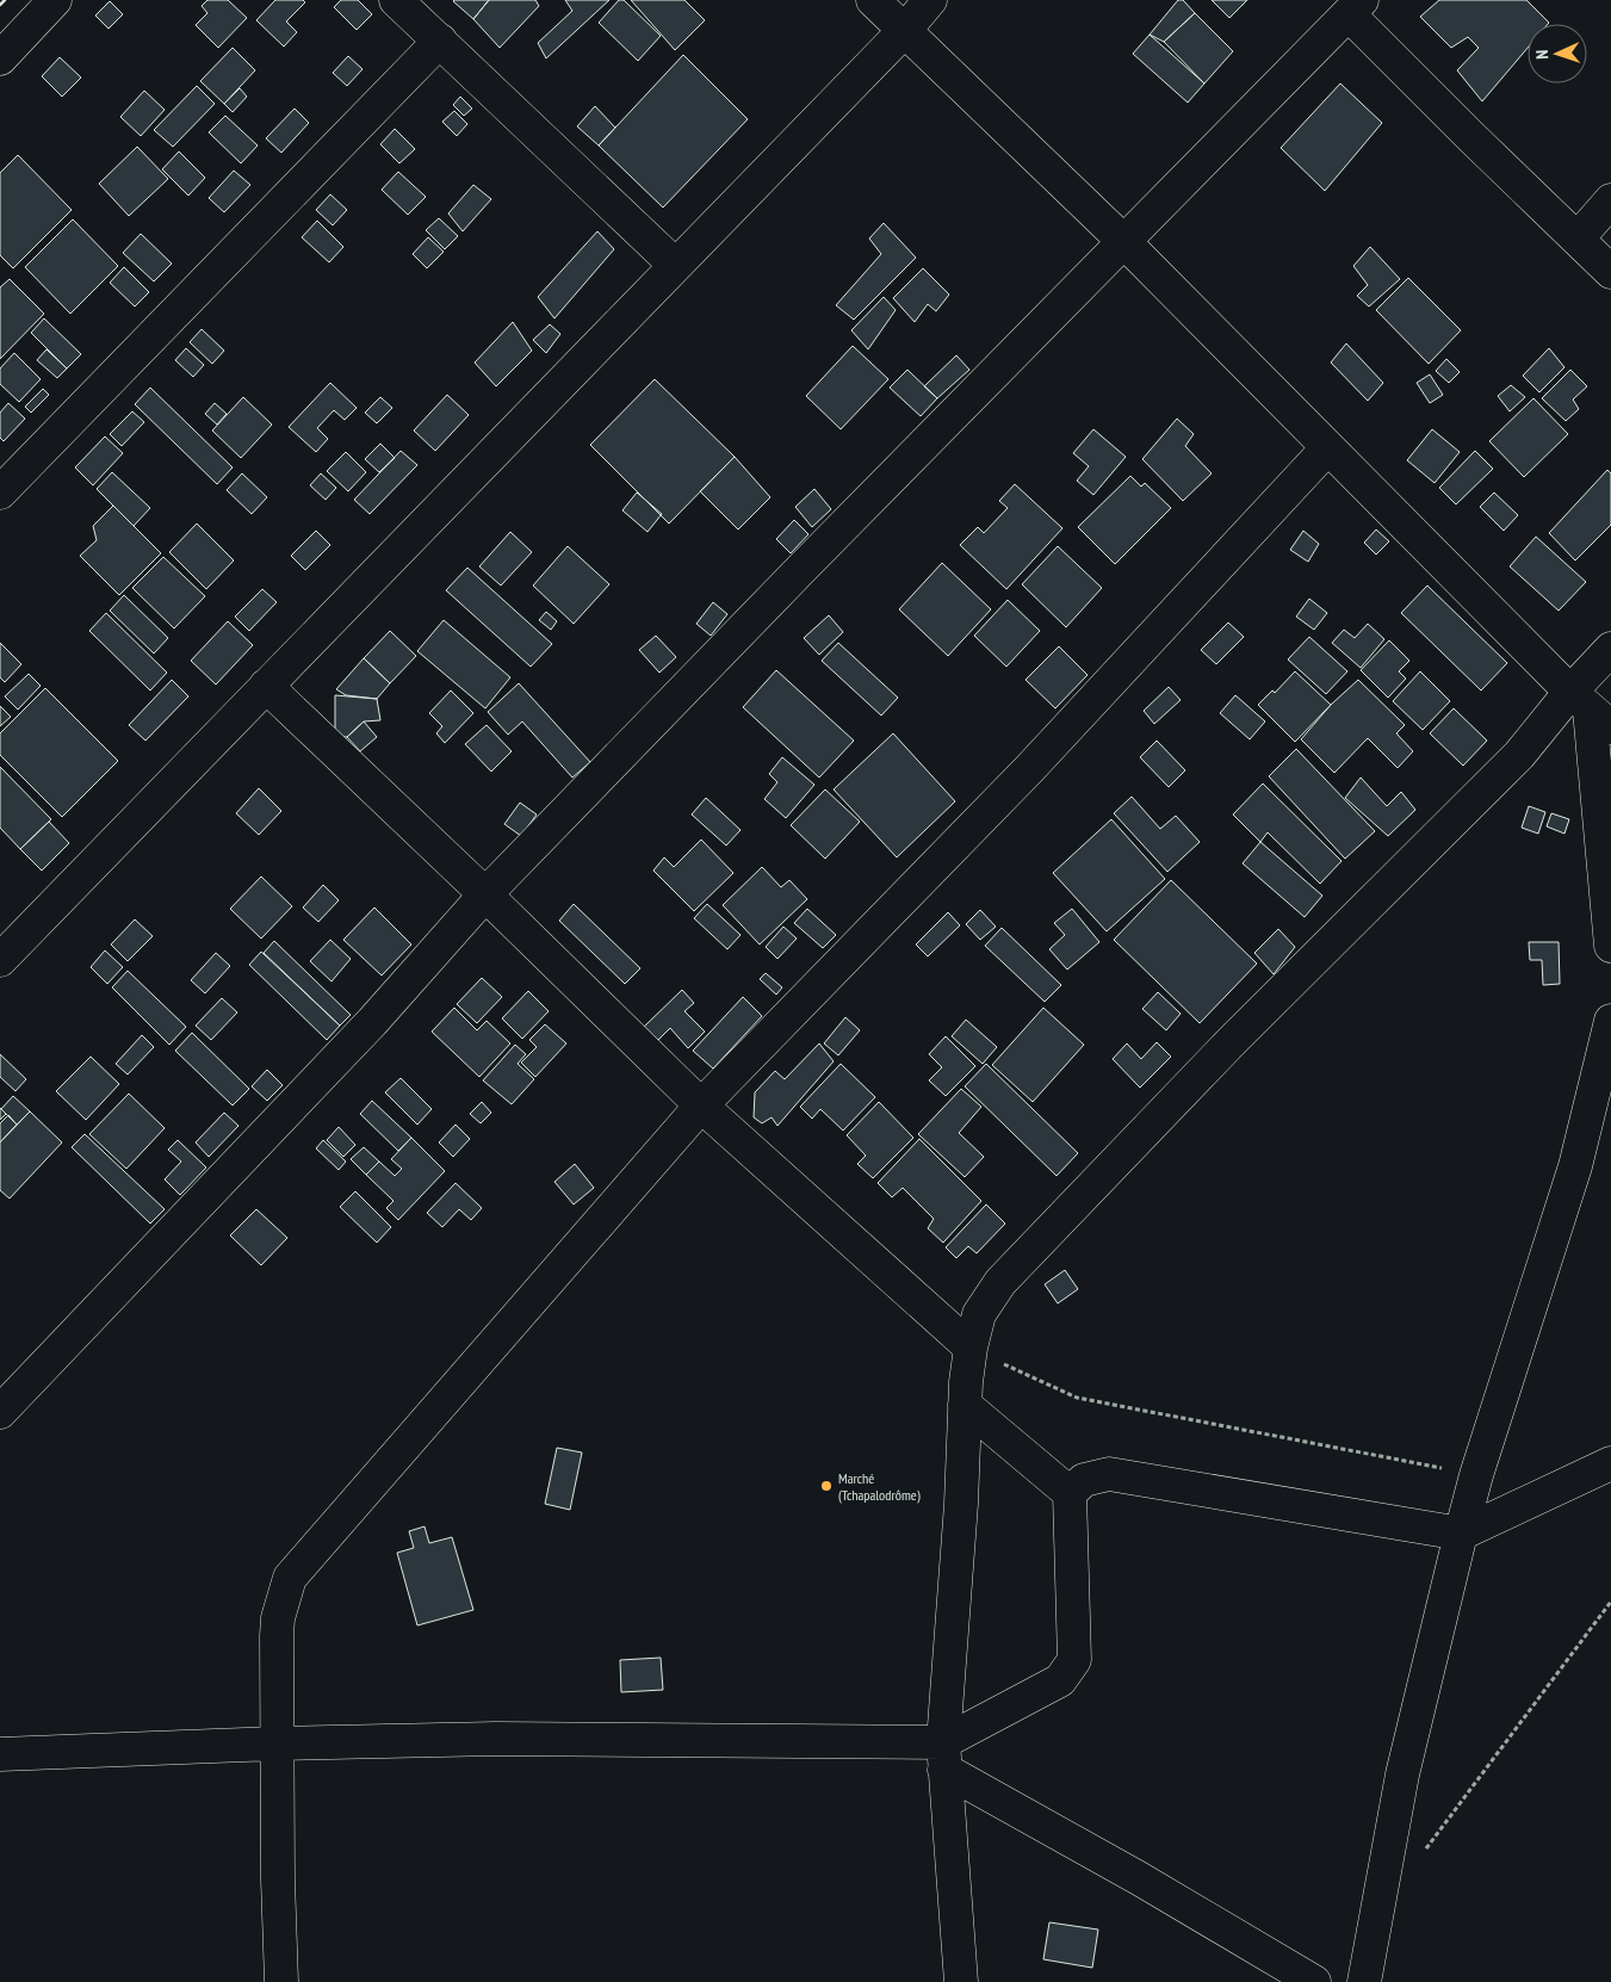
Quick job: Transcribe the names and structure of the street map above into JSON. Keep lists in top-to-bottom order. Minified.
{"places":["Marché (Tchapalodrôme)"],"north":"left"}
